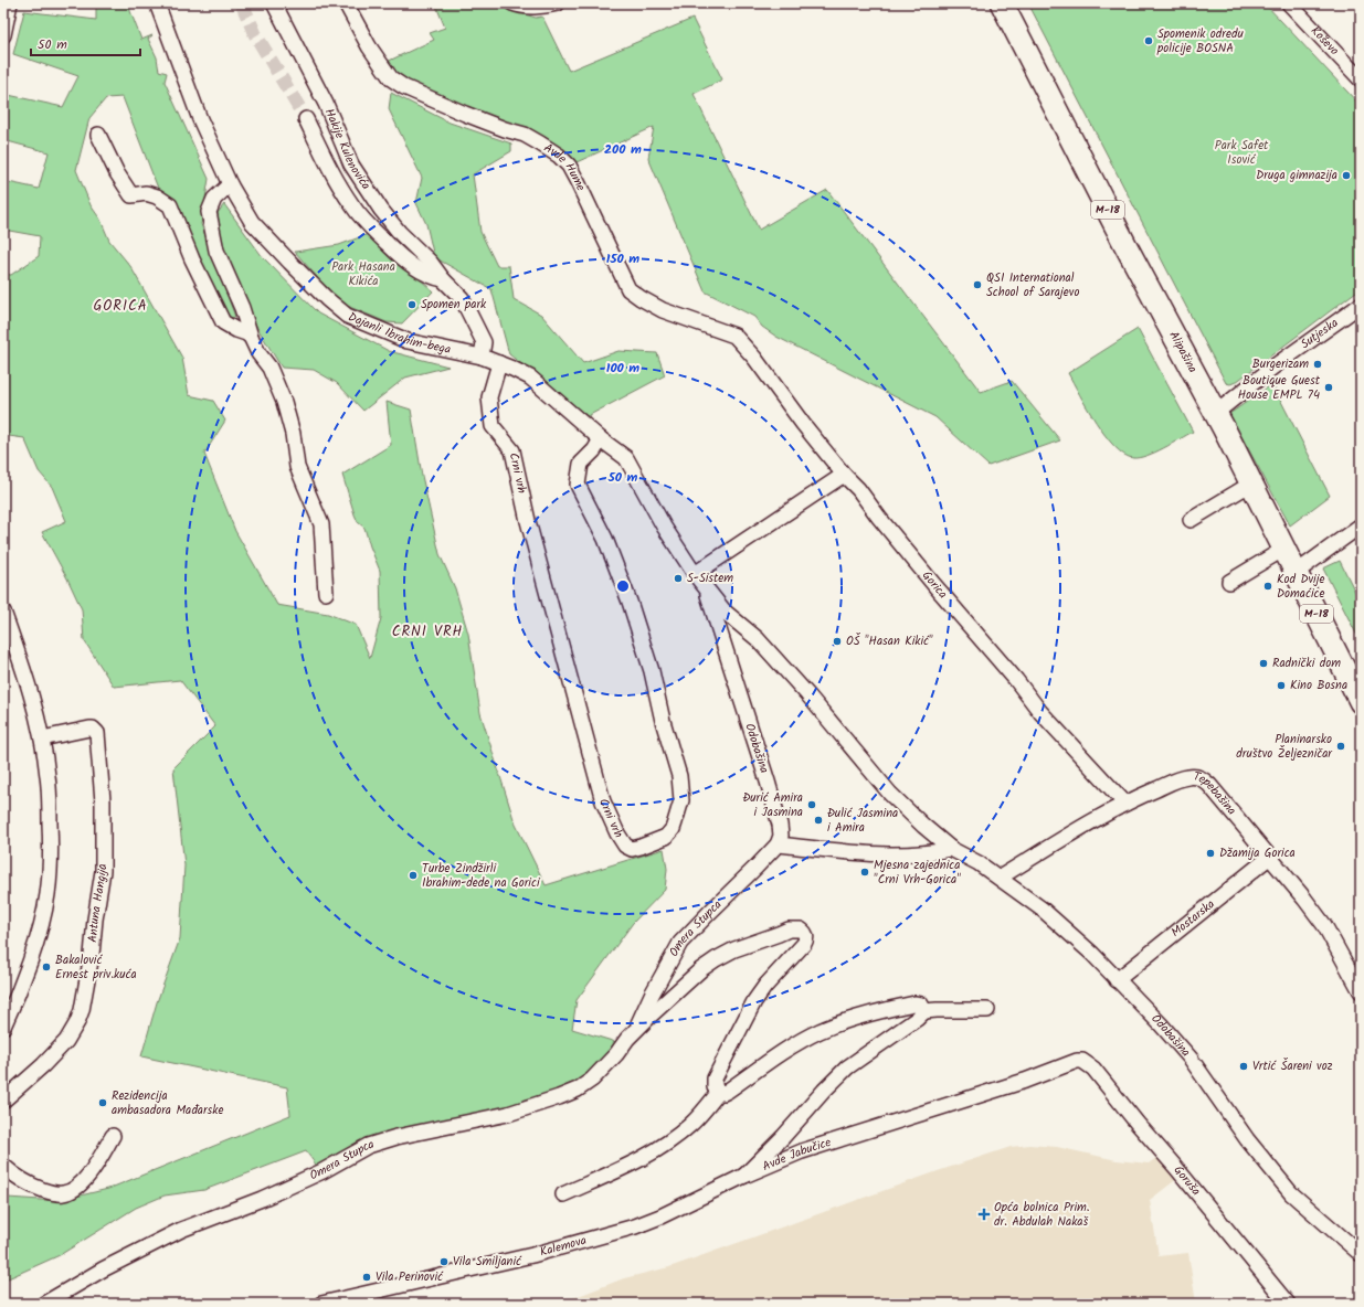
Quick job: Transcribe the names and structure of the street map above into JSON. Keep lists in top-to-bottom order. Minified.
{"streets":{"main road":["M-18","Alipašina"],"street":["Koševo","Hakije Kulenovića","Avde Hume","Dajanli Ibrahim-bega","Sutjeska","Crni vrh","Gorica","Odobašina","Tepebašina","Antuna Hangija","Mostarska","Omera Stupca","Avde Jabučice","Goruša","Kalemova"]},"crossings":[["Hakije Kulenovića","Dajanli Ibrahim-bega"],["Avde Hume","Gorica"],["Dajanli Ibrahim-bega","Crni vrh"],["Dajanli Ibrahim-bega","Odobašina"],["Sutjeska","Alipašina"],["Crni vrh","Odobašina"],["Gorica","Tepebašina"],["Odobašina","Tepebašina"],["Odobašina","Mostarska"],["Odobašina","Omera Stupca"],["Tepebašina","Mostarska"],["Avde Jabučice","Goruša"],["Avde Jabučice","Kalemova"]],"districts":["GORICA","CRNI VRH"],"parks":["Park Safet Isović","Park Hasana Kikića"],"places":{"other":["Spomenik odredu policije BOSNA","Druga gimnazija","QSI International School of Sarajevo","Spomen park","Burgerizam","Boutique Guest House EMPL 74","S-Sistem","Kod Dvije Domaćice","OŠ \"Hasan Kikić\"","Radnički dom","Kino Bosna","Planinarsko društvo Željezničar","Đurić Amira i Jasmina","Đulić Jasmina i Amira","Džamija Gorica","Mjesna zajednica \"Crni Vrh-Gorica\"","Turbe Zindžirli Ibrahim-dede na Gorici","Bakalović Ernest priv.kuća","Vrtić Šareni voz","Rezidencija ambasadora Mađarske","Vila Smiljanić","Vila Perinović"],"health":["Opća bolnica Prim. dr. Abdulah Nakaš"]},"scale_bar":"50 m","rings":["200 m","150 m","100 m","50 m"]}
